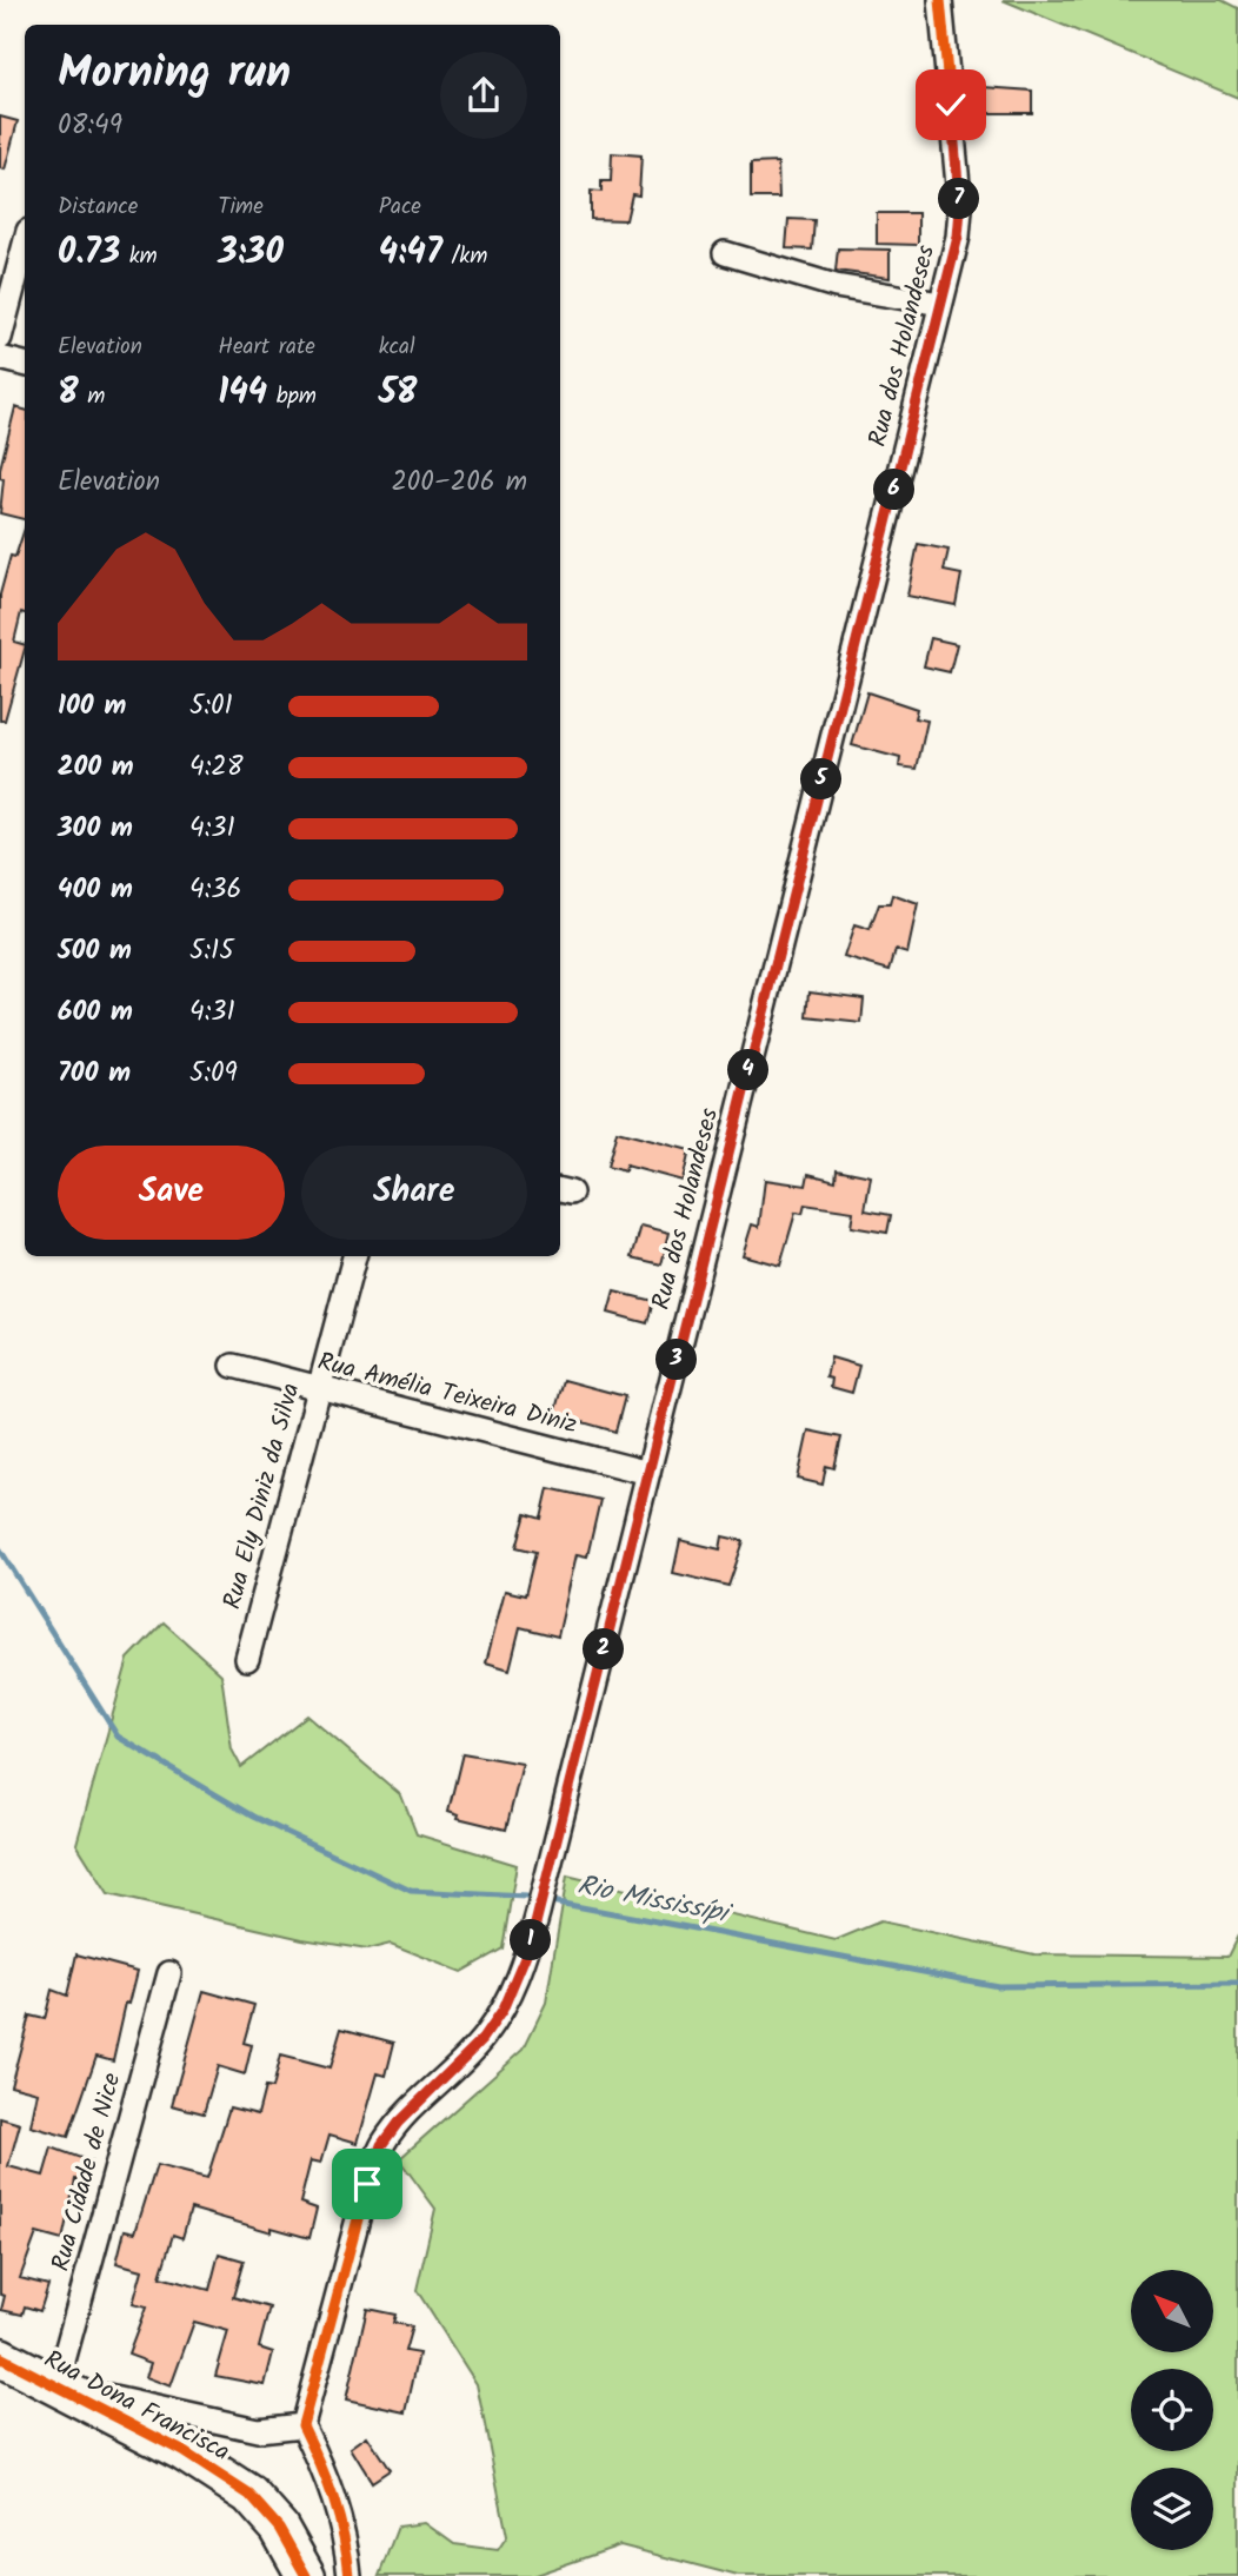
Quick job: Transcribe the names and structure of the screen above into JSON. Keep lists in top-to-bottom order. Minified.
{"streets":{"main road":["Rua Dona Francisca"],"street":["Rua dos Holandeses","Rua Amélia Teixeira Diniz","Rua Ely Diniz da Silva","Rua Cidade de Nice"]},"crossings":[["Rua dos Holandeses","Rua Amélia Teixeira Diniz"],["Rua Amélia Teixeira Diniz","Rua Ely Diniz da Silva"],["Rua Cidade de Nice","Rua Dona Francisca"]],"water":["Rio Mississípi"],"north":"top left","page":{"heading":["Morning run","08:49"],"stats":[["Distance","0.73 km"],["Time","3:30"],["Pace","4:47 /km"],["Elevation","8 m"],["Heart rate","144 bpm"],["kcal","58"]],"pins":["7","6","5","4","3","2","1"],"chart":["Elevation","200–206 m"],"list":[{"name":"100 m","note":"5:01"},{"name":"200 m","note":"4:28"},{"name":"300 m","note":"4:31"},{"name":"400 m","note":"4:36"},{"name":"500 m","note":"5:15"},{"name":"600 m","note":"4:31"},{"name":"700 m","note":"5:09"}],"buttons":["Save","Share"]}}
